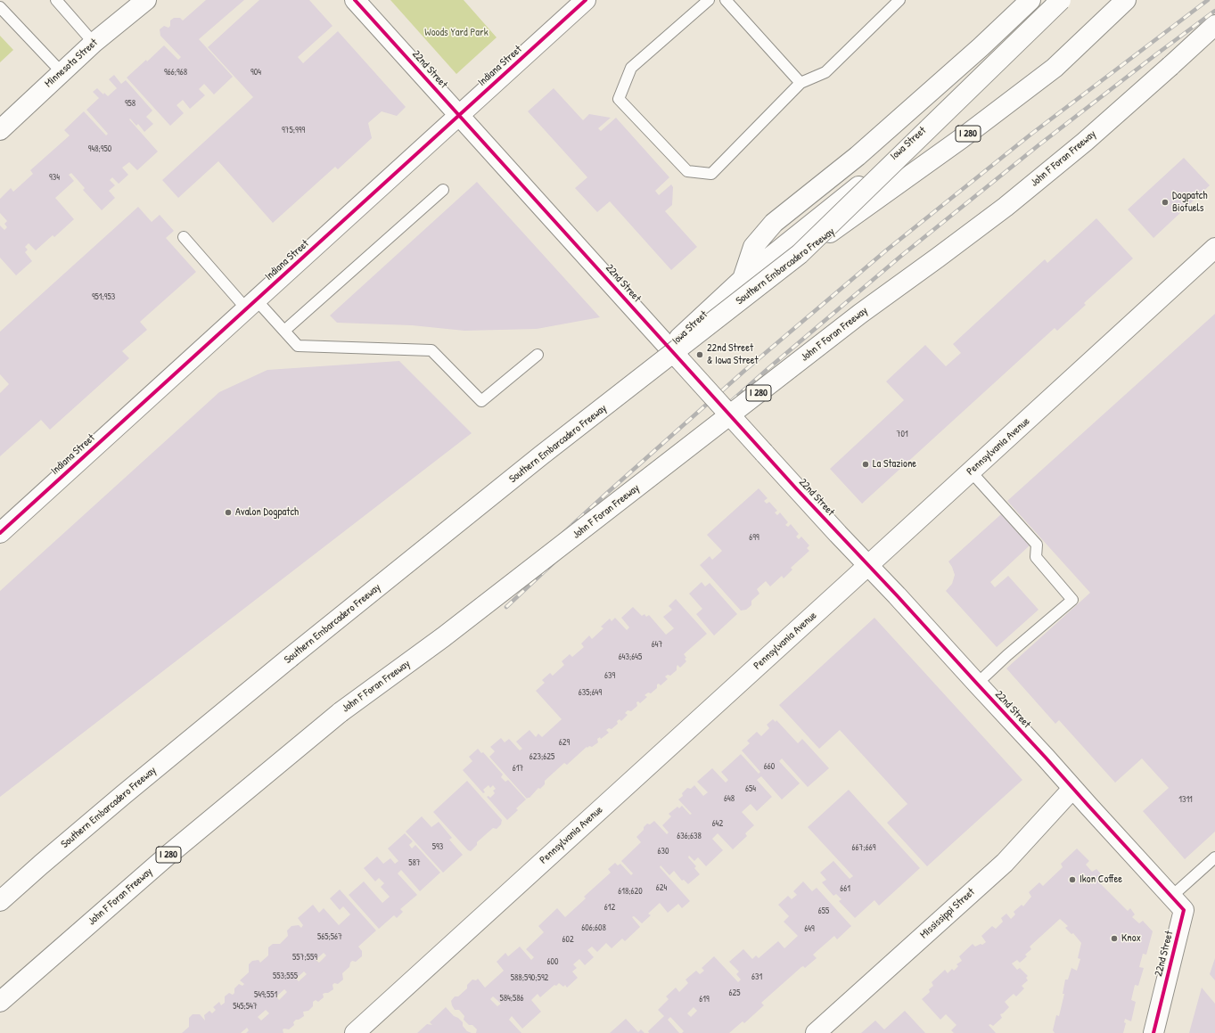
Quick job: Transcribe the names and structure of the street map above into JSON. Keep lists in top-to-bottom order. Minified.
{"streets":{"main road":["Minnesota Street","Indiana Street","22nd Street","I 280","Iowa Street","John F Foran Freeway","Southern Embarcadero Freeway","Pennsylvania Avenue","Mississippi Street"]},"crossings":[["Indiana Street","22nd Street"],["22nd Street","Iowa Street"],["22nd Street","Pennsylvania Avenue"],["22nd Street","Mississippi Street"]],"parks":["Woods Yard Park"],"places":["Dogpatch Biofuels","22nd Street & Iowa Street","La Stazione","Avalon Dogpatch","Ikon Coffee","Knox"],"house_numbers":["966;968","904","958","975;999","948;950","934","951;953","701","699","647","643;645","639","635;649","629","623;625","660","617","654","648","1311","642","636;638","593","667;669","630","587","624","661","618;620","612","655","606;608","649","565;567","602","557;559","600","553;555","631","588;590;592","625","549;551","584;586","619","545;547"]}
